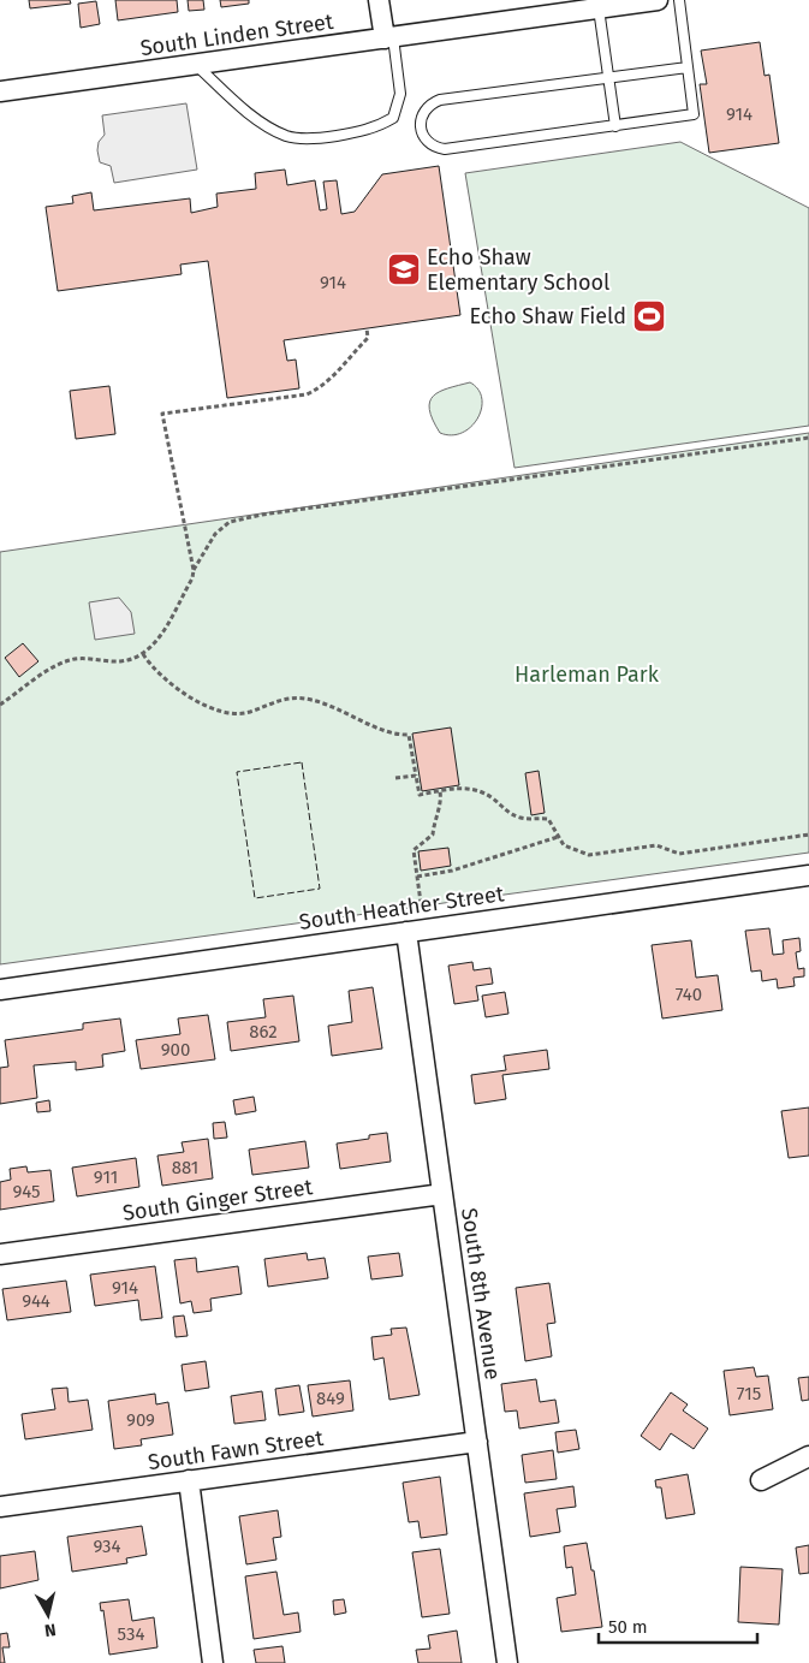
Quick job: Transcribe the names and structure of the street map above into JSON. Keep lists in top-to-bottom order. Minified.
{"streets":{"street":["South Linden Street","South Heather Street","South Ginger Street","South 8th Avenue","South Fawn Street"]},"crossings":[["South Heather Street","South 8th Avenue"],["South Ginger Street","South 8th Avenue"],["South 8th Avenue","South Fawn Street"]],"parks":["Harleman Park"],"places":{"school or university":["Echo Shaw Elementary School"],"sports":["Echo Shaw Field"]},"house_numbers":["914","914","740","862","900","881","911","945","914","944","715","849","909","934","534"],"scale_bar":"50 m","north":"bottom"}
